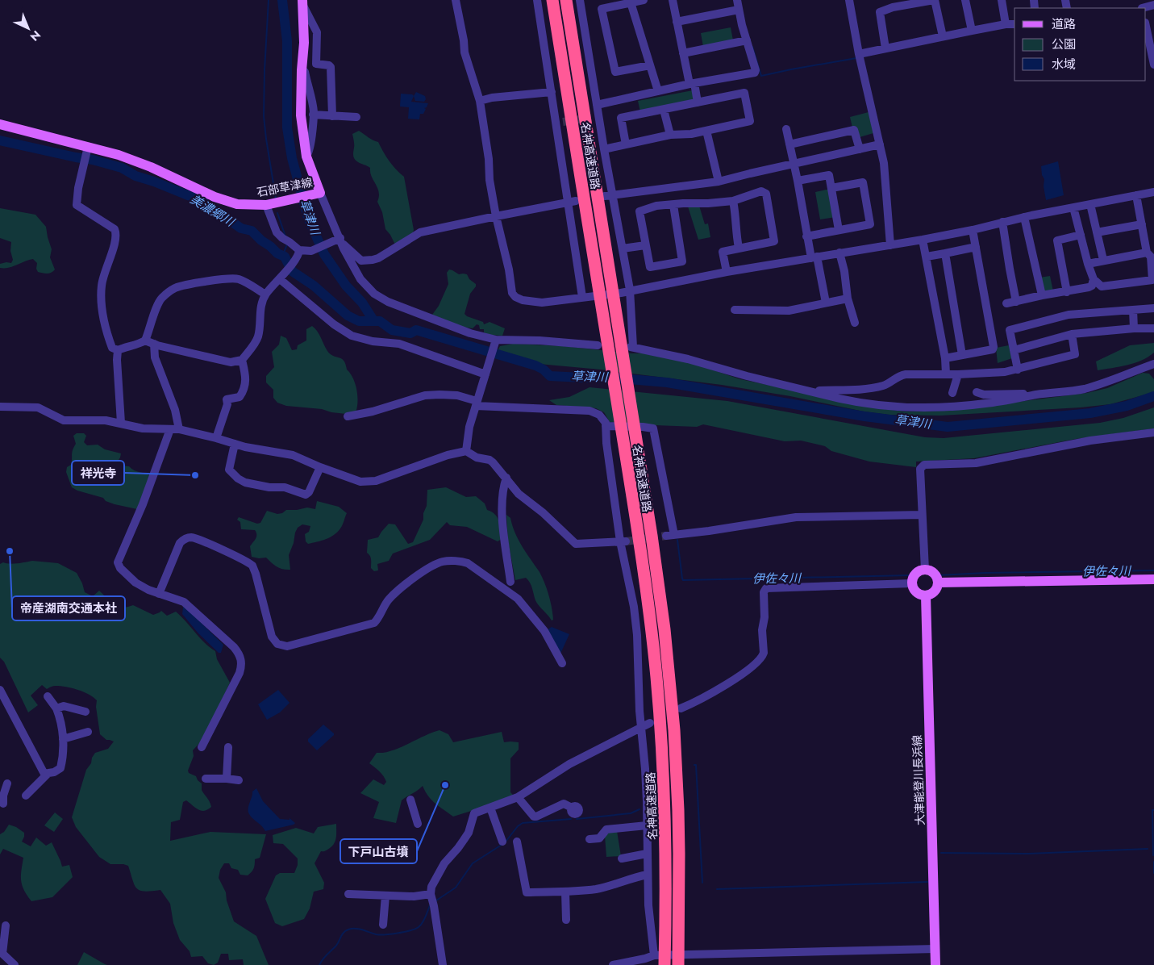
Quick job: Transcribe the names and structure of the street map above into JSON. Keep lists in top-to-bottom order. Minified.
{"streets":{"highway":["名神高速道路"],"main road":["石部草津線","大津能登川長浜線"]},"water":["美濃郷川","草津川","伊佐々川"],"places":["祥光寺","帝産湖南交通本社","下戸山古墳"],"legend":["道路","公園","水域"],"north":"bottom right"}
